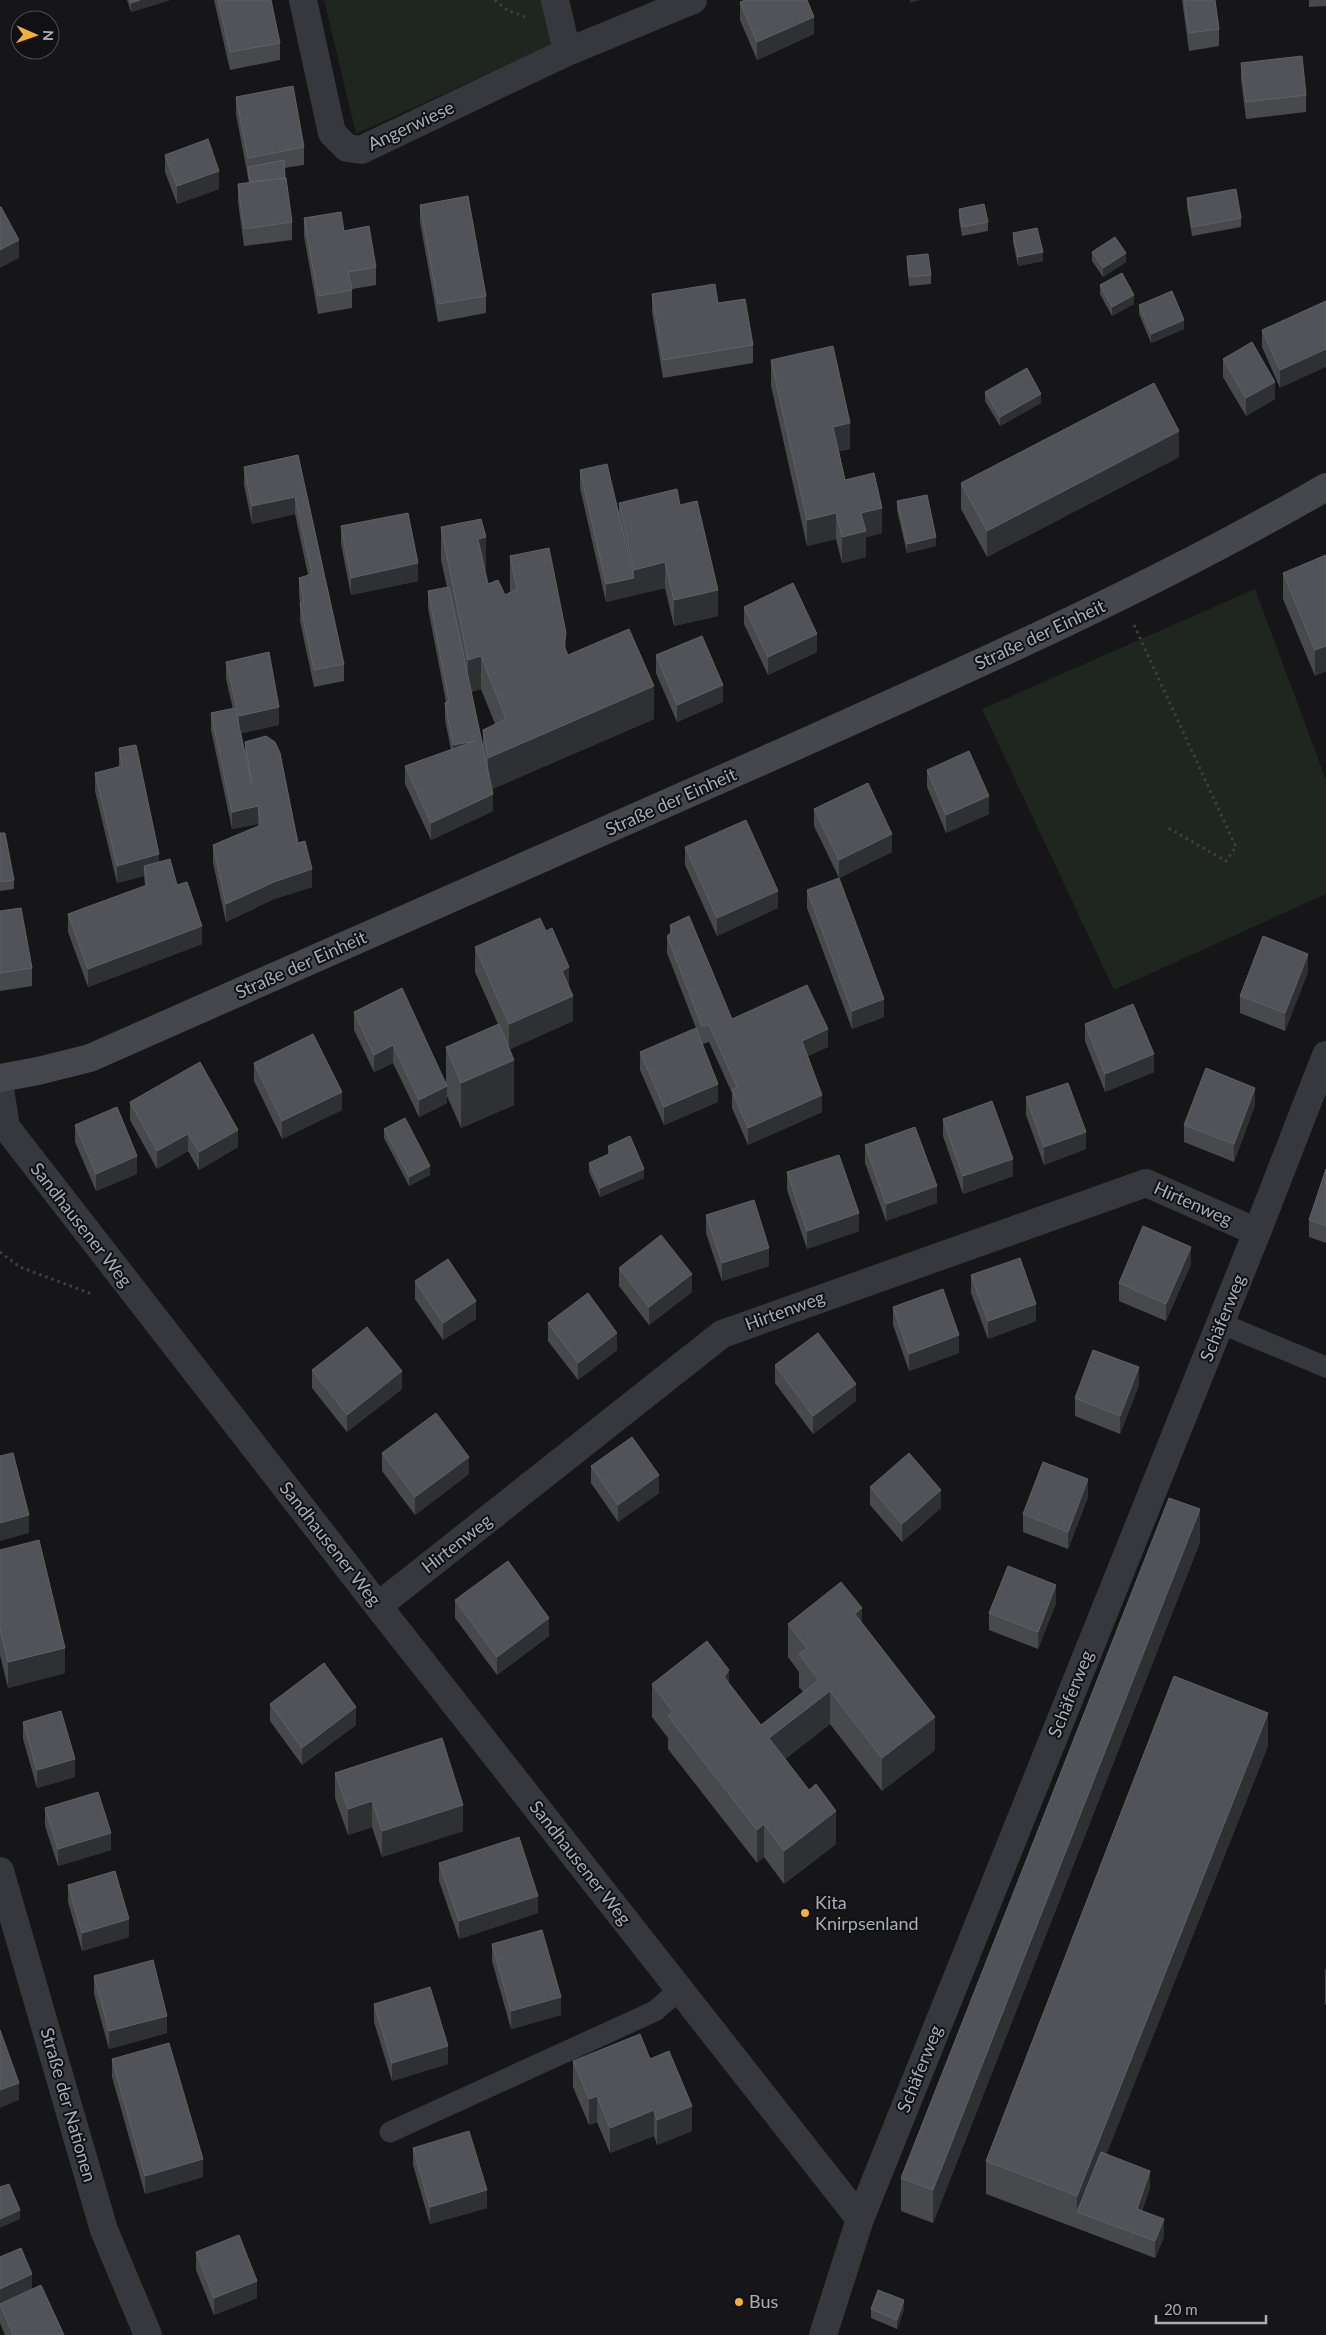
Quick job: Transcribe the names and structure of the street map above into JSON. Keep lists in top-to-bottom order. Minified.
{"streets":{"street":["Angerwiese","Straße der Einheit","Hirtenweg","Sandhausener Weg","Schäferweg","Straße der Nationen"]},"crossings":[["Hirtenweg","Sandhausener Weg"],["Hirtenweg","Schäferweg"],["Sandhausener Weg","Schäferweg"]],"places":["Kita Knirpsenland","Bus"],"scale_bar":"20 m","north":"right"}
